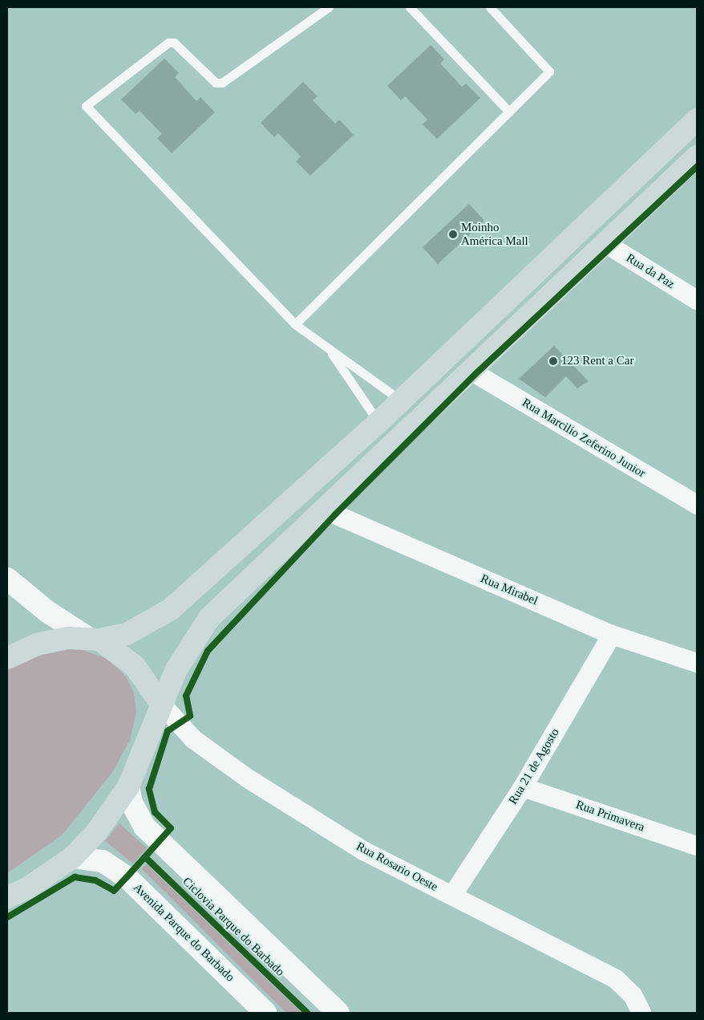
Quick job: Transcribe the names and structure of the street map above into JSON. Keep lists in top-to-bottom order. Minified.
{"streets":{"main road":["Avenida Parque do Barbado"],"street":["Rua da Paz","Rua Marcilio Zeferino Junior","Rua Mirabel","Rua 21 de Agosto","Rua Primavera","Rua Rosario Oeste"],"cycle path":["Ciclovia Parque do Barbado"]},"crossings":[["Rua Mirabel","Rua 21 de Agosto"],["Rua 21 de Agosto","Rua Primavera"],["Rua 21 de Agosto","Rua Rosario Oeste"]],"places":["Moinho América Mall","123 Rent a Car"]}
